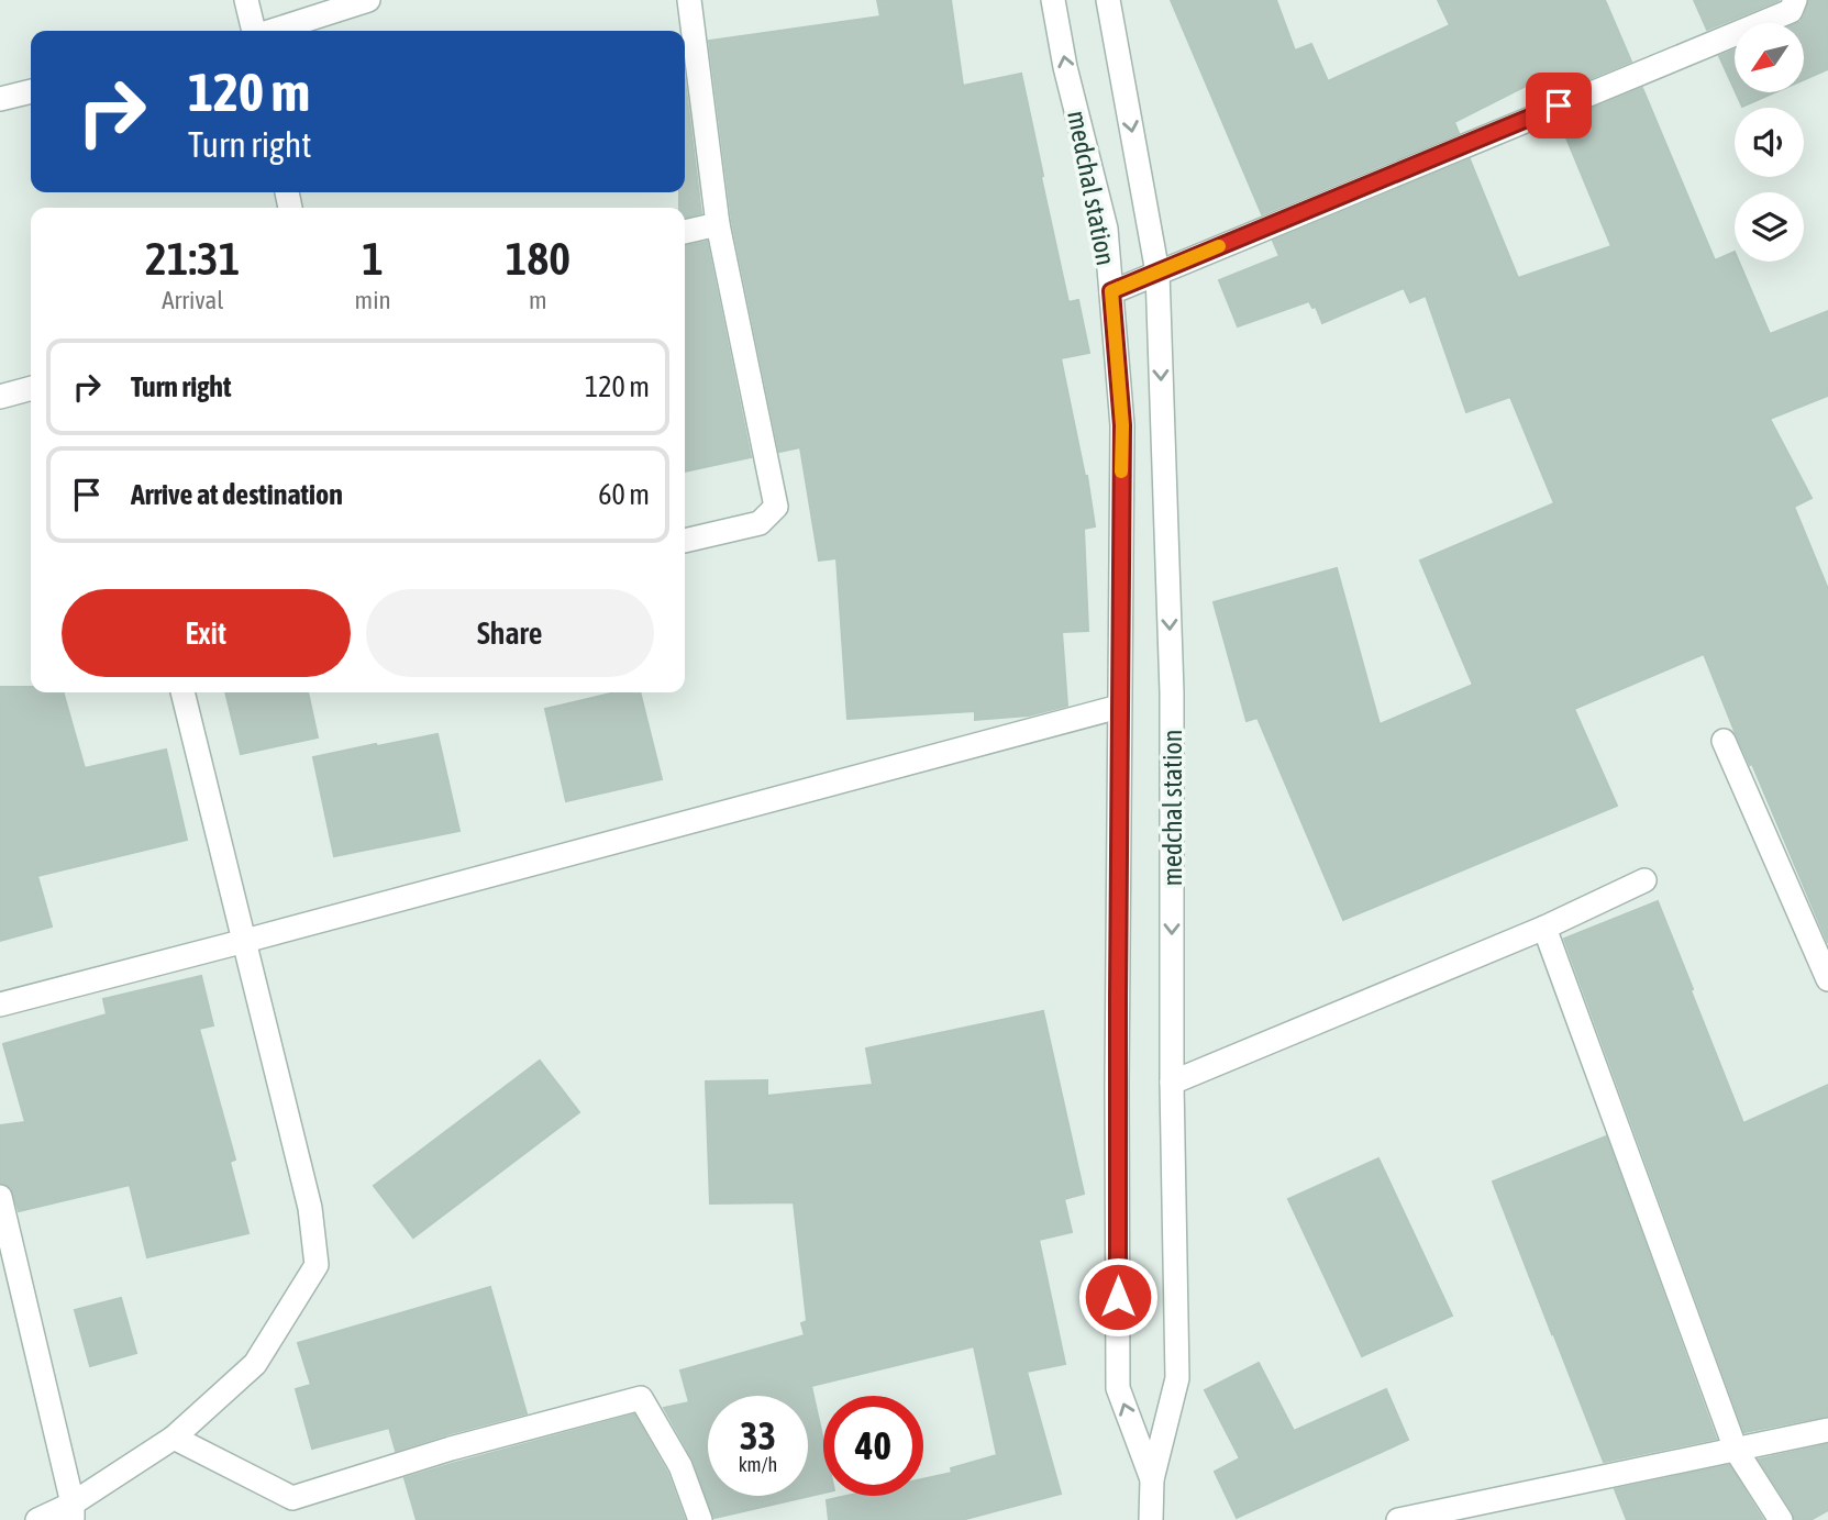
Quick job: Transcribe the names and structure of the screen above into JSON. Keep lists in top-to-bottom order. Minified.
{"streets":{"street":["medchal station"]},"north":"bottom left","page":{"turn":["120 m","Turn right"],"eta":["21:31","Arrival","1","min","180","m"],"list":[{"name":"Turn right","value":"120 m"},{"name":"Arrive at destination","value":"60 m"}],"buttons":["Exit","Share"],"speed":"33 km/h","limit":"40"}}
